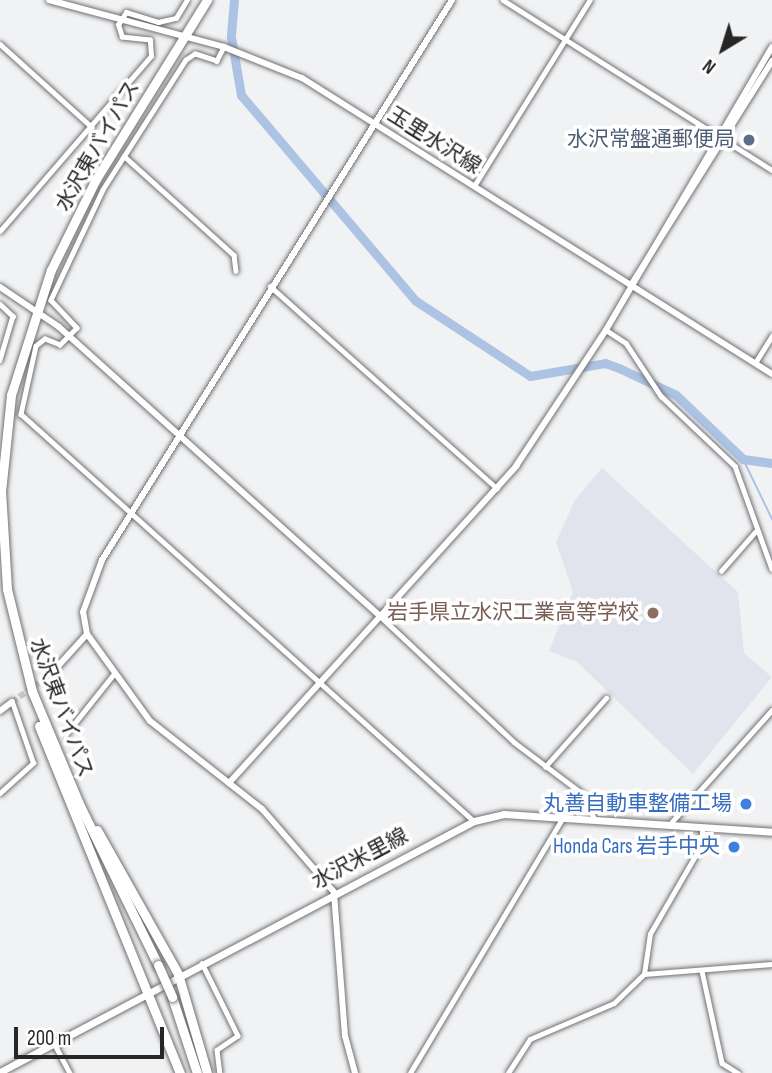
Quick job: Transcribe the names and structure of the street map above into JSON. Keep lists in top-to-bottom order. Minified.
{"streets":{"highway":["水沢東バイパス"],"main road":["水沢米里線"],"street":["玉里水沢線"]},"crossings":[["玉里水沢線","水沢東バイパス"]],"places":["水沢常盤通郵便局","岩手県立水沢工業高等学校","丸善自動車整備工場","Honda Cars 岩手中央"],"scale_bar":"200 m","north":"bottom left"}
